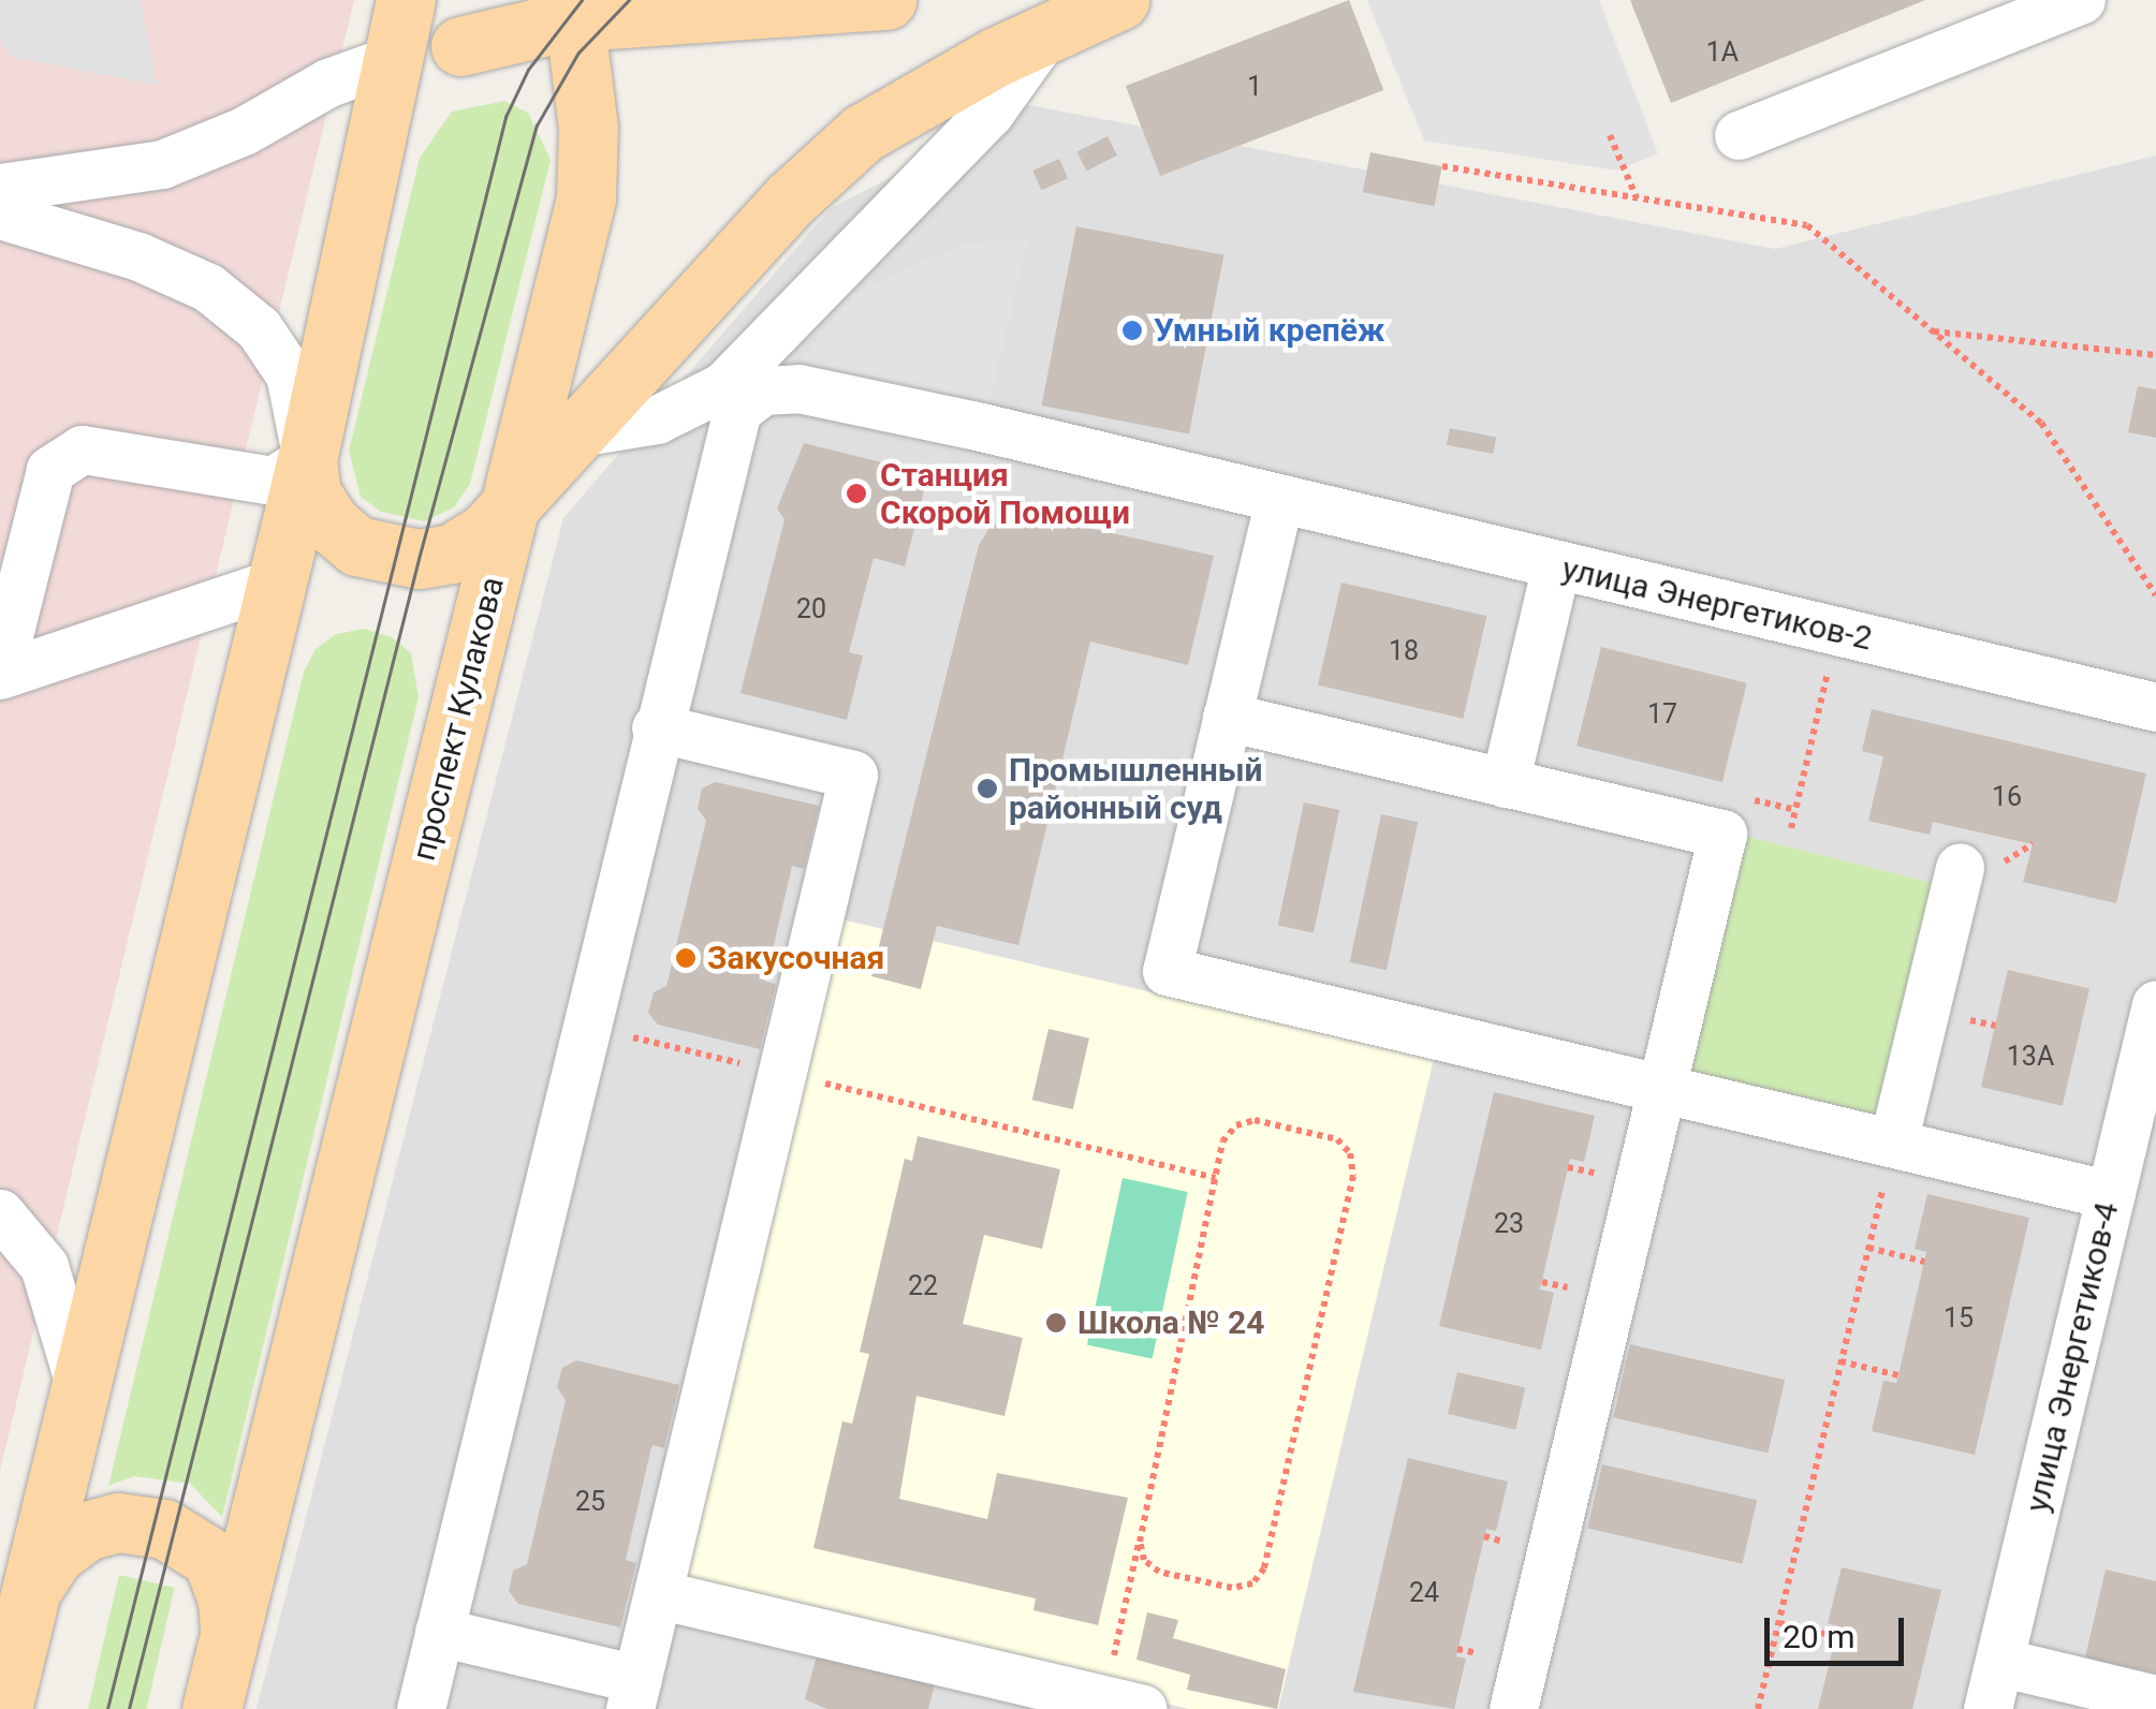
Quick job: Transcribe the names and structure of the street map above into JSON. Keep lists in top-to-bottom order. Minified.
{"streets":{"main road":["проспект Кулакова"],"street":["улица Энергетиков-2","улица Энергетиков-4"]},"places":["Умный крепёж","Станция Скорой Помощи","Промышленный районный суд","Закусочная","Школа № 24"],"house_numbers":["1А","1","20","18","17","16","13А","23","22","15","25","24"],"scale_bar":"20 m"}
